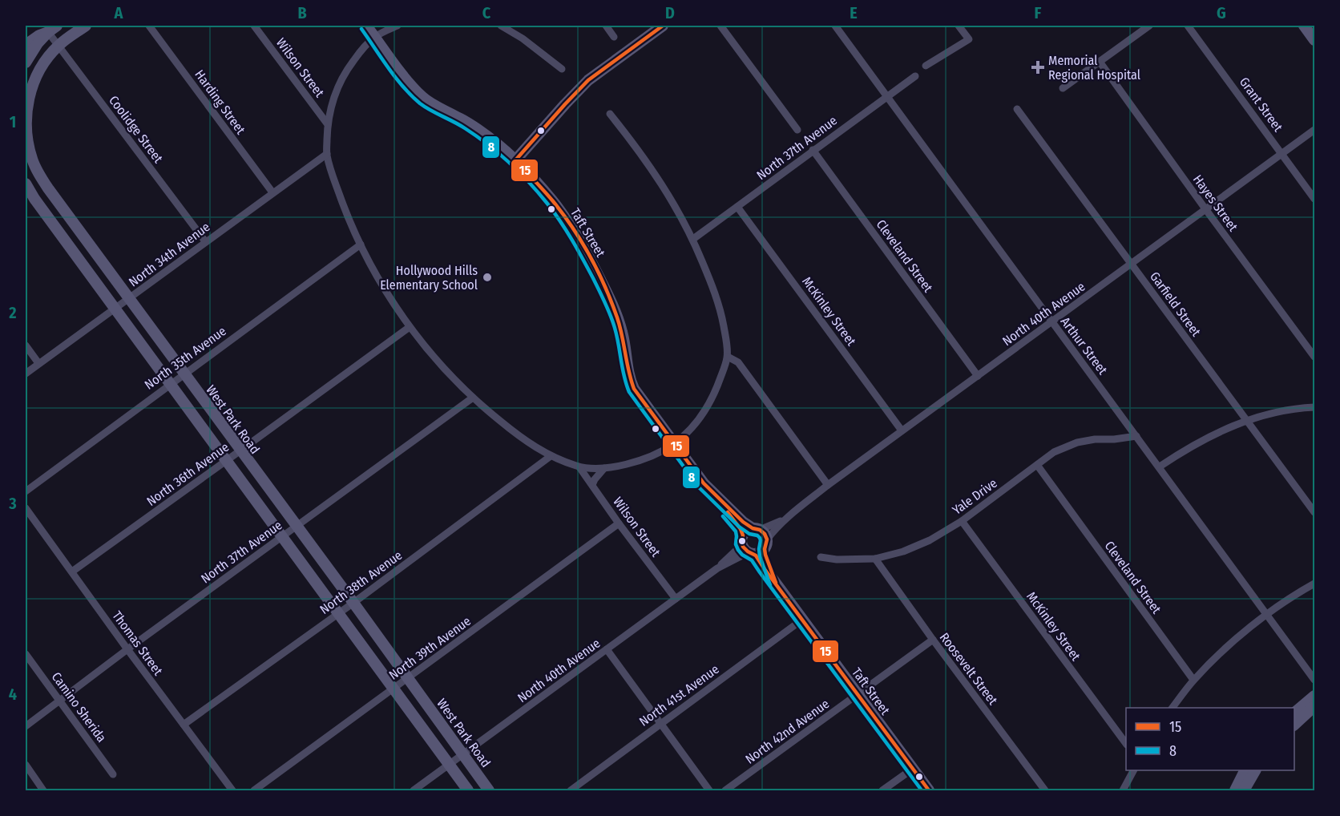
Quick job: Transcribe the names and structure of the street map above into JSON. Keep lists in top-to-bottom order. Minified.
{"streets":{"street":["Wilson Street","Harding Street","Grant Street","Coolidge Street","North 37th Avenue","Hayes Street","Taft Street","North 34th Avenue","Cleveland Street","Garfield Street","McKinley Street","North 40th Avenue","Arthur Street","North 35th Avenue","West Park Road","North 36th Avenue","Yale Drive","North 38th Avenue","Thomas Street","North 39th Avenue","Roosevelt Street","North 41st Avenue","Camino Sherida","North 42nd Avenue"]},"crossings":[["Wilson Street","North 40th Avenue"],["Wilson Street","North 39th Avenue"],["Harding Street","North 34th Avenue"],["Grant Street","North 40th Avenue"],["Coolidge Street","North 34th Avenue"],["Coolidge Street","West Park Road"],["North 37th Avenue","Cleveland Street"],["North 37th Avenue","McKinley Street"],["North 37th Avenue","Arthur Street"],["North 37th Avenue","West Park Road"],["North 37th Avenue","Thomas Street"],["North 37th Avenue","Camino Sherida"],["Hayes Street","North 40th Avenue"],["Taft Street","North 40th Avenue"],["Taft Street","North 41st Avenue"],["Taft Street","North 42nd Avenue"],["North 34th Avenue","West Park Road"],["Cleveland Street","North 40th Avenue"],["Cleveland Street","Yale Drive"],["Garfield Street","North 40th Avenue"],["McKinley Street","North 40th Avenue"],["McKinley Street","Yale Drive"],["North 40th Avenue","Arthur Street"],["North 40th Avenue","West Park Road"],["Arthur Street","Yale Drive"],["North 35th Avenue","West Park Road"],["West Park Road","North 36th Avenue"],["West Park Road","North 38th Avenue"],["West Park Road","North 39th Avenue"],["North 36th Avenue","Thomas Street"],["Yale Drive","Roosevelt Street"],["North 38th Avenue","Thomas Street"],["Roosevelt Street","North 42nd Avenue"]],"places":{"health":["Memorial Regional Hospital"],"other":["Hollywood Hills Elementary School"]},"lines":["transit line 15","transit line 8"],"legend":["15","8"],"grid":{"columns":["A","B","C","D","E","F","G"],"rows":["1","2","3","4"]}}
